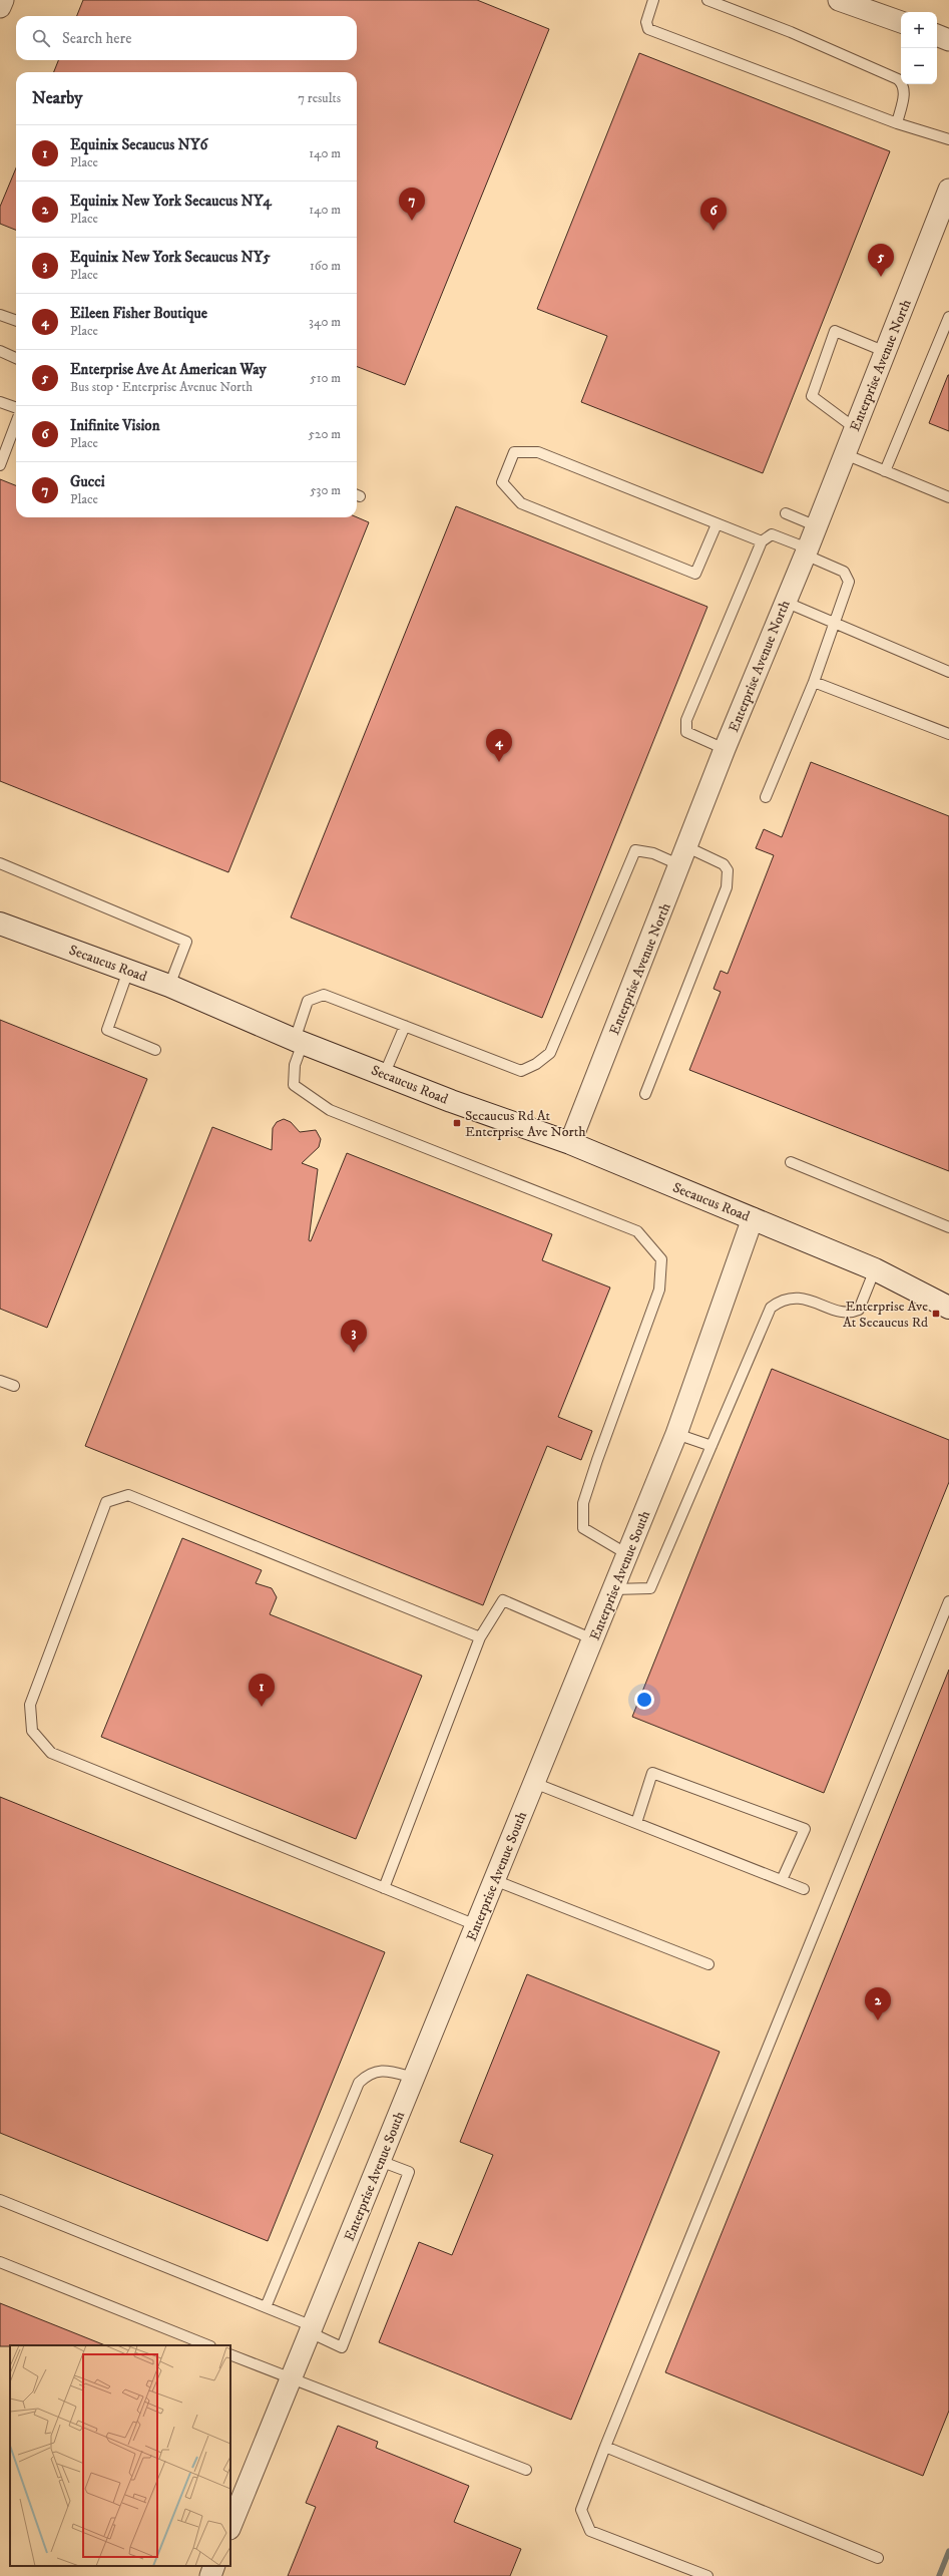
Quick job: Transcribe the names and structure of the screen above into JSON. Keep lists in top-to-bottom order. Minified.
{"streets":{"main road":["Secaucus Road"],"street":["Enterprise Avenue North","Enterprise Avenue South"]},"crossings":[["Enterprise Avenue North","Secaucus Road"],["Secaucus Road","Enterprise Avenue South"]],"places":{"transit":["Secaucus Rd At Enterprise Ave North","Enterprise Ave At Secaucus Rd"]},"page":{"map_buttons":["+","−"],"search":"Search here","heading":["Nearby","7 results"],"list":[{"mark":"1","name":"Equinix Secaucus NY6","note":"Place","value":"140 m"},{"mark":"2","name":"Equinix New York Secaucus NY4","note":"Place","value":"140 m"},{"mark":"3","name":"Equinix New York Secaucus NY5","note":"Place","value":"160 m"},{"mark":"4","name":"Eileen Fisher Boutique","note":"Place","value":"340 m"},{"mark":"5","name":"Enterprise Ave At American Way","note":"Bus stop · Enterprise Avenue North","value":"510 m"},{"mark":"6","name":"Inifinite Vision","note":"Place","value":"520 m"},{"mark":"7","name":"Gucci","note":"Place","value":"530 m"}],"pins":["7","6","5","4","3","1","2"]}}
